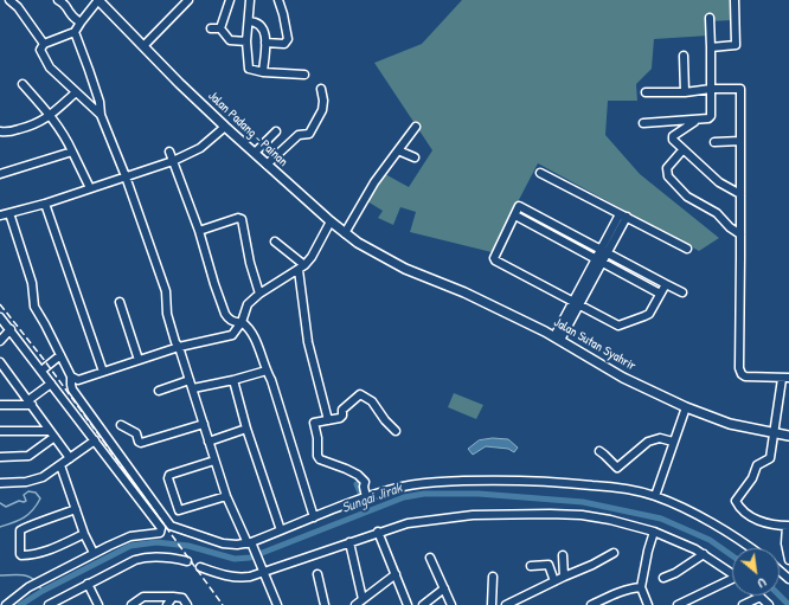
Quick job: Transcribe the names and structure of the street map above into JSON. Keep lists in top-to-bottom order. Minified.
{"streets":{"main road":["Jalan Padang - Painan","Jalan Sutan Syahrir"]},"crossings":[["Jalan Padang - Painan","Jalan Sutan Syahrir"]],"water":["Sungai Jirak"],"north":"bottom right"}
